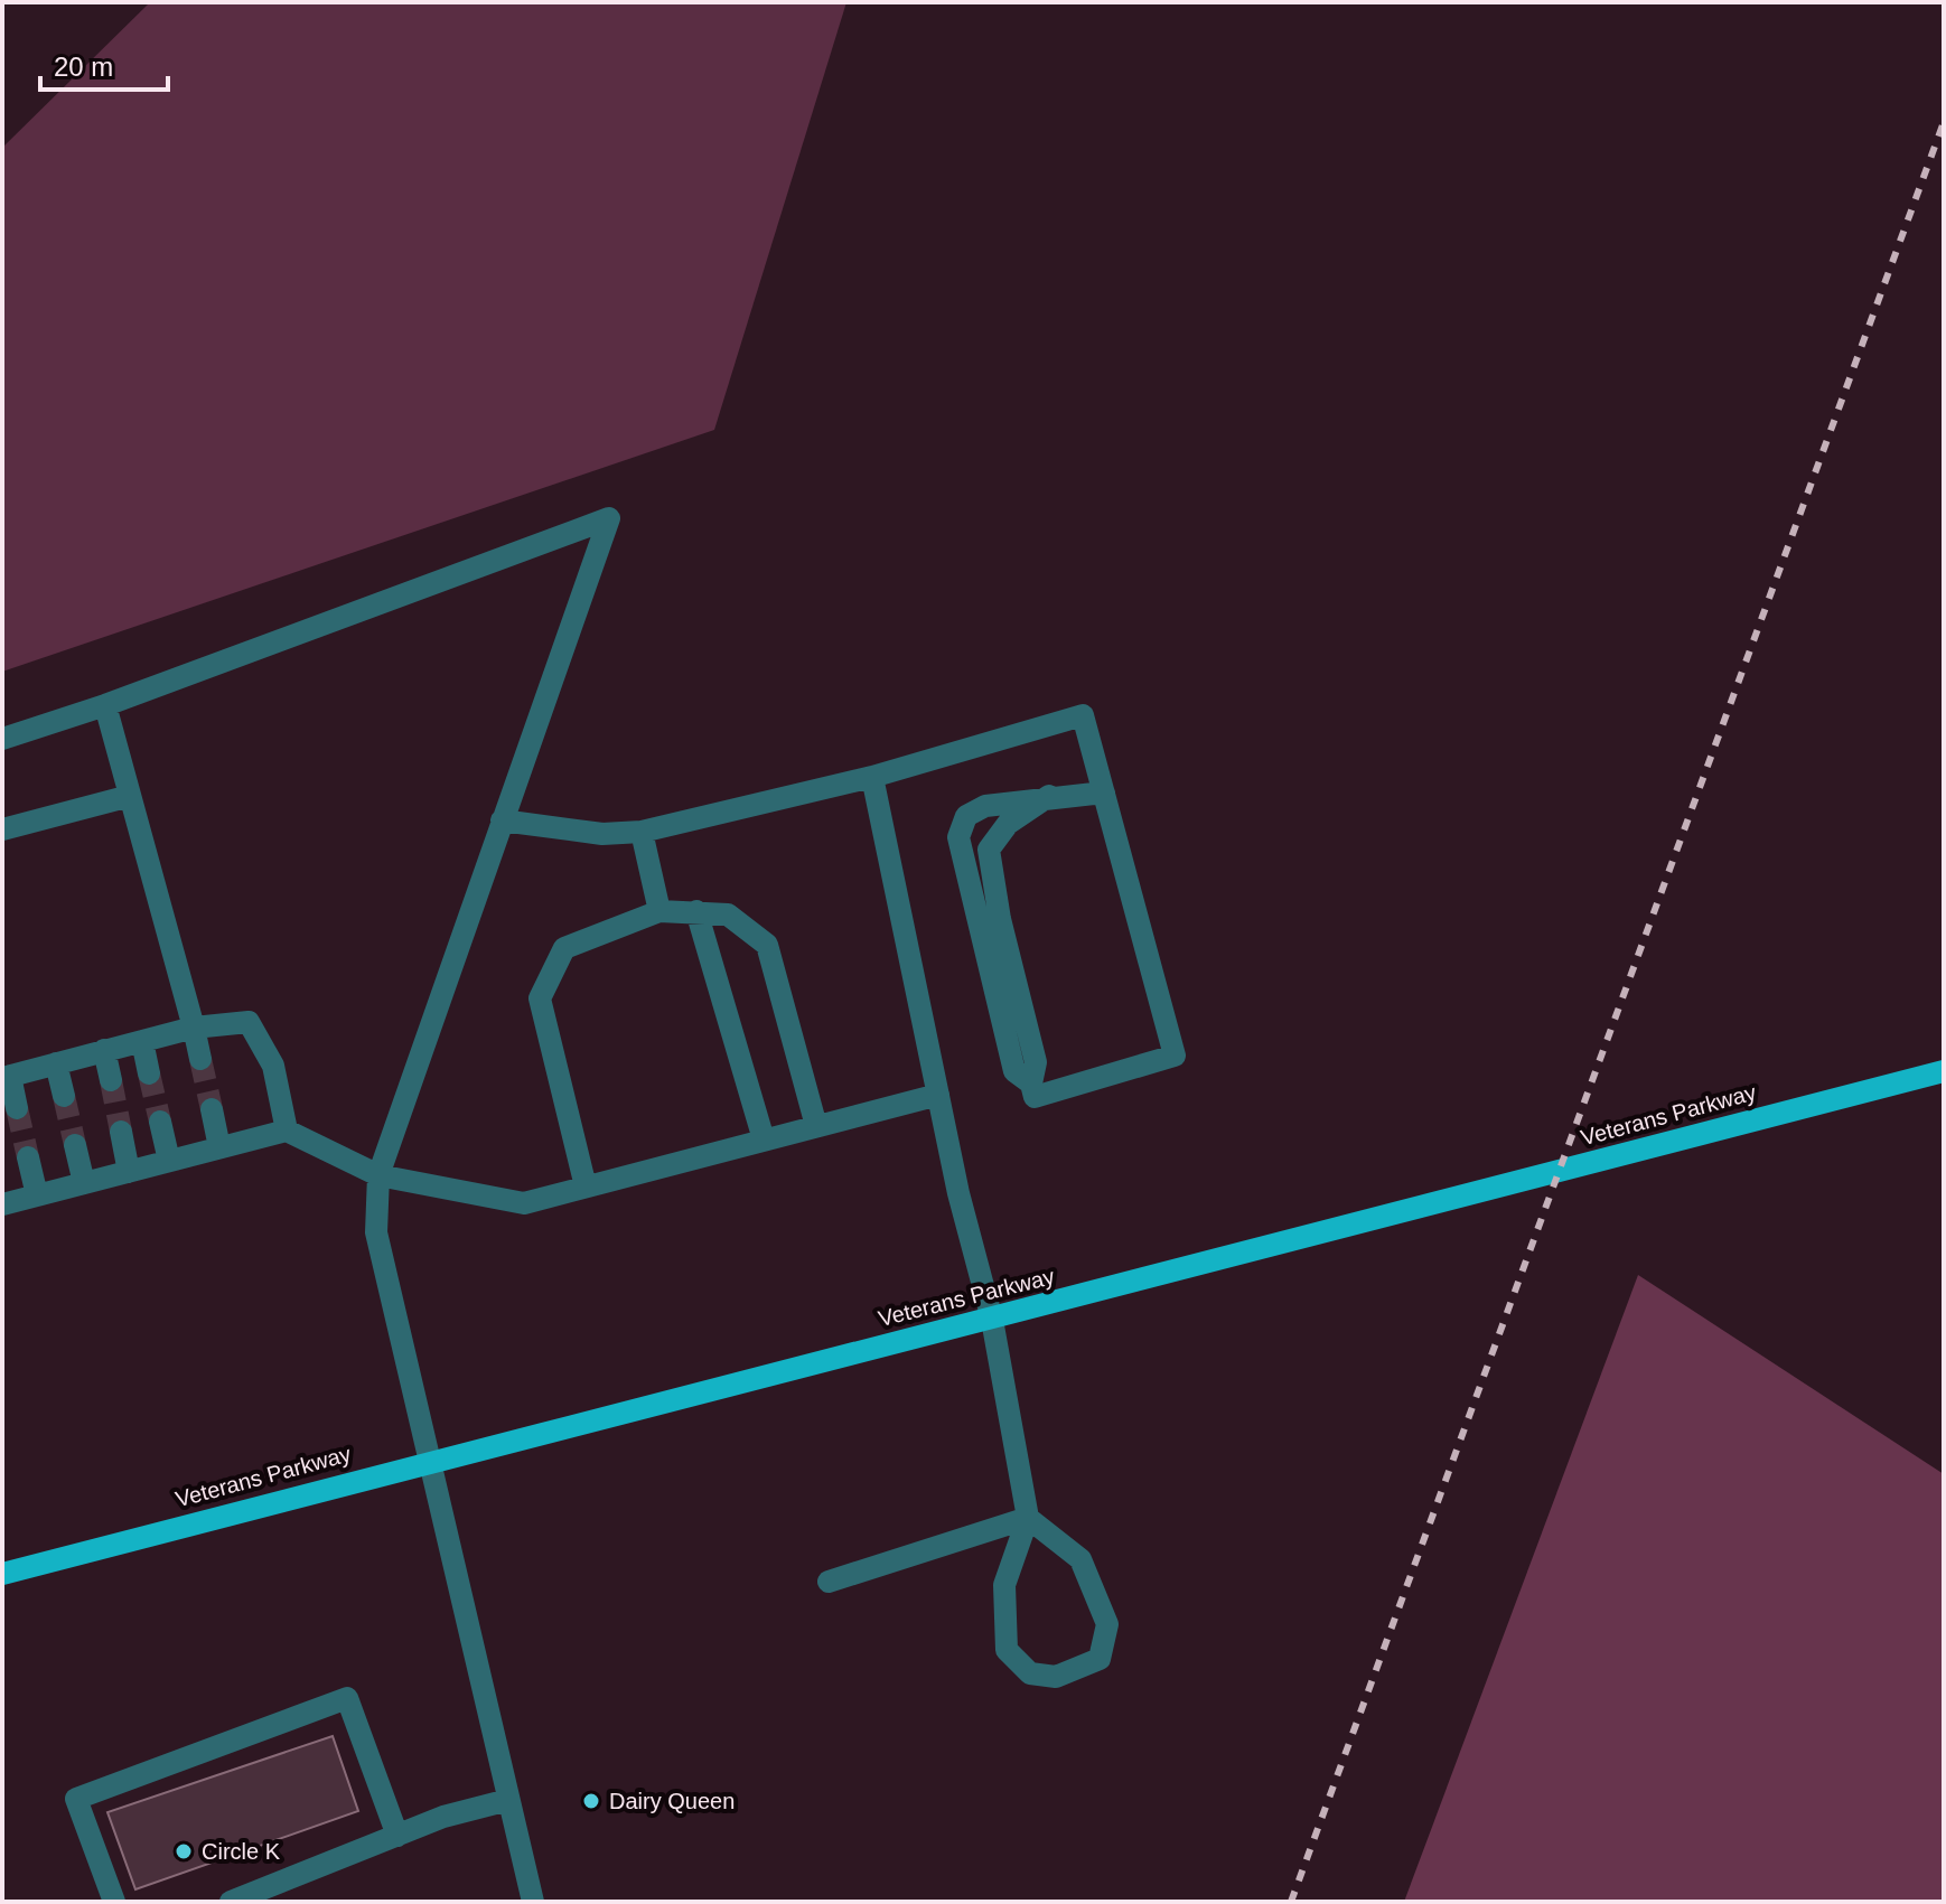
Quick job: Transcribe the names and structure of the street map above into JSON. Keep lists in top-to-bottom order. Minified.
{"streets":{"main road":["Veterans Parkway"]},"places":["Dairy Queen","Circle K"],"scale_bar":"20 m"}
